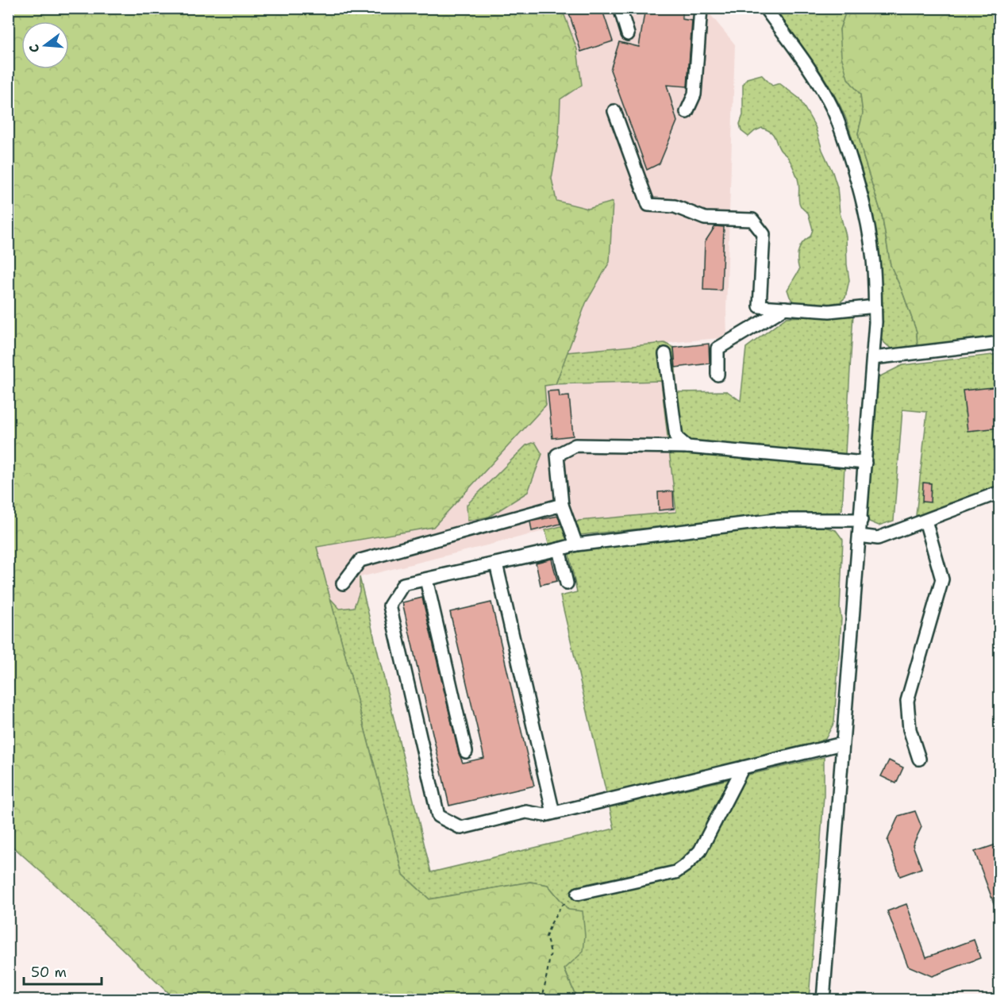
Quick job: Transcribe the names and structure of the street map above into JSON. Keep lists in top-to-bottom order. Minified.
{"scale_bar":"50 m","north":"left"}
